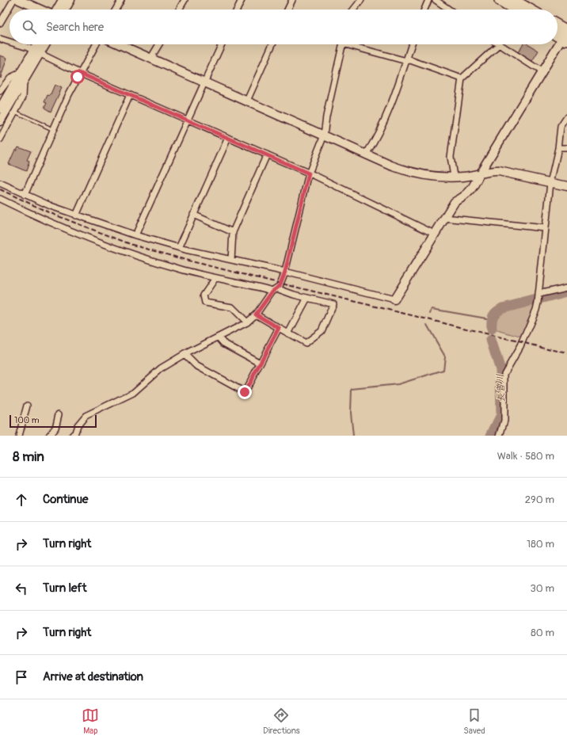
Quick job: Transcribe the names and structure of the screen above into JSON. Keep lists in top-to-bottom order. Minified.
{"water":["長曽川"],"scale_bar":"100 m","page":{"search":"Search here","scale":"100 m","heading":["8 min","Walk · 580 m"],"list":[["Continue","290 m"],["Turn right","180 m"],["Turn left","30 m"],["Turn right","80 m"],"Arrive at destination"],"nav":["Map","Directions","Saved"]}}
